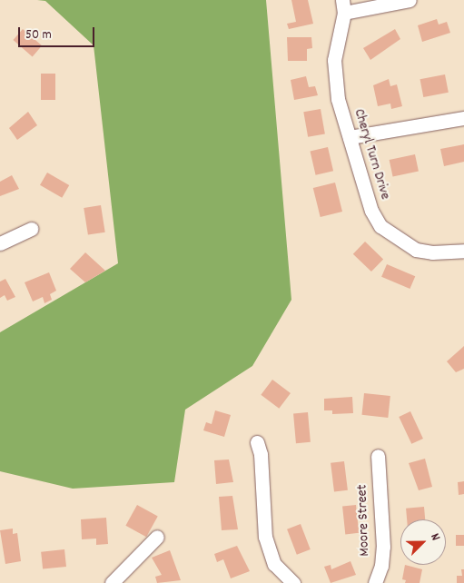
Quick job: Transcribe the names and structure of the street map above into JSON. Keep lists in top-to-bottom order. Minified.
{"streets":{"street":["Cheryl Turn Drive","Moore Street"]},"scale_bar":"50 m","north":"top right"}
